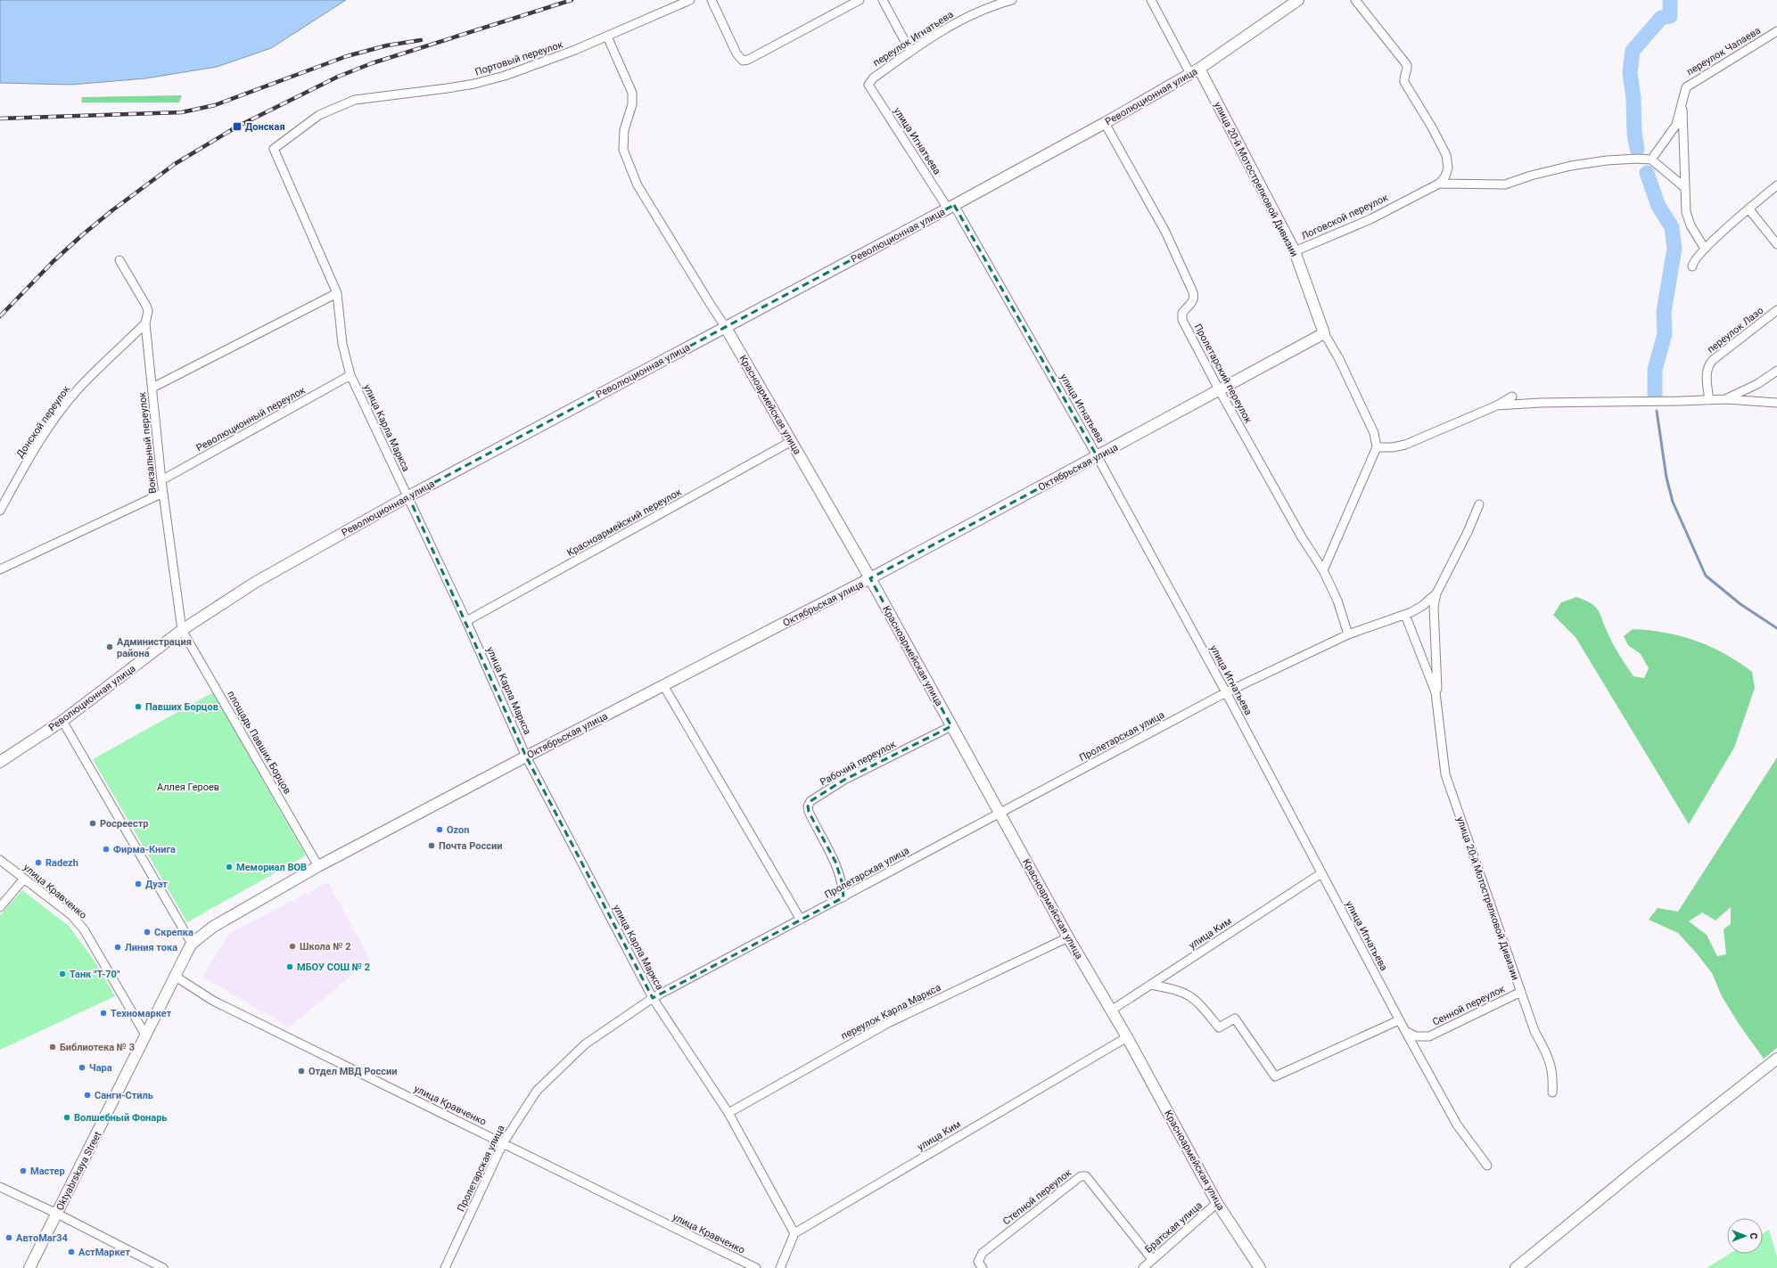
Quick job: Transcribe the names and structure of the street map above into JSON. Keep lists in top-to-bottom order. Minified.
{"streets":{"street":["переулок Игнатьева","переулок Чапаева","Портовый переулок","Революционная улица","улица Игнатьева","улица 20-й Мотострелковой Дивизии","Логовской переулок","переулок Лазо","Пролетарский переулок","Красноармейская улица","Революционный переулок","Донской переулок","улица Карла Маркса","Вокзальный переулок","Октябрьская улица","Красноармейский переулок","Пролетарская улица","площадь Павших Борцов","Рабочий переулок","улица Кравченко","улица Ким","Сенной переулок","переулок Карла Маркса","Oktyabrskaya Street","Степной переулок","Братская улица"]},"crossings":[["переулок Игнатьева","улица Игнатьева"],["Портовый переулок","Красноармейская улица"],["Портовый переулок","улица Карла Маркса"],["Революционная улица","улица Игнатьева"],["Революционная улица","улица 20-й Мотострелковой Дивизии"],["Революционная улица","Пролетарский переулок"],["Революционная улица","Красноармейская улица"],["Революционная улица","улица Карла Маркса"],["Революционная улица","Вокзальный переулок"],["Революционная улица","площадь Павших Борцов"],["улица Игнатьева","Октябрьская улица"],["улица Игнатьева","Пролетарская улица"],["улица Игнатьева","улица Ким"],["улица Игнатьева","Сенной переулок"],["улица 20-й Мотострелковой Дивизии","Логовской переулок"],["улица 20-й Мотострелковой Дивизии","Октябрьская улица"],["улица 20-й Мотострелковой Дивизии","Пролетарская улица"],["улица 20-й Мотострелковой Дивизии","Сенной переулок"],["Пролетарский переулок","Октябрьская улица"],["Пролетарский переулок","Пролетарская улица"],["Красноармейская улица","Октябрьская улица"],["Красноармейская улица","Красноармейский переулок"],["Красноармейская улица","Пролетарская улица"],["Красноармейская улица","Рабочий переулок"],["Красноармейская улица","улица Ким"],["Красноармейская улица","переулок Карла Маркса"],["Красноармейская улица","Братская улица"],["Революционный переулок","улица Карла Маркса"],["Революционный переулок","Вокзальный переулок"],["Донской переулок","Вокзальный переулок"],["улица Карла Маркса","Октябрьская улица"],["улица Карла Маркса","Красноармейский переулок"],["улица Карла Маркса","Пролетарская улица"],["улица Карла Маркса","улица Ким"],["улица Карла Маркса","переулок Карла Маркса"],["Вокзальный переулок","площадь Павших Борцов"],["Октябрьская улица","площадь Павших Борцов"],["Октябрьская улица","Oktyabrskaya Street"],["Пролетарская улица","Рабочий переулок"],["Пролетарская улица","улица Кравченко"],["улица Кравченко","Oktyabrskaya Street"],["Степной переулок","Братская улица"]],"parks":["Аллея Героев"],"places":{"transit":["Донская"],"other":["Администрация района","Павших Борцов","Росреестр","Ozon","Почта России","Фирма-Книга","Radezh","Мемориал ВОВ","Дуэт","Скрепка","Школа № 2","Линия тока","МБОУ СОШ № 2","Танк \"Т-70\"","Техномаркет","Библиотека № 3","Чара","Отдел МВД России","Санги-Стиль","Волшебный Фонарь","Мастер","АвтоМаг34","АстМаркет"]},"north":"right"}
